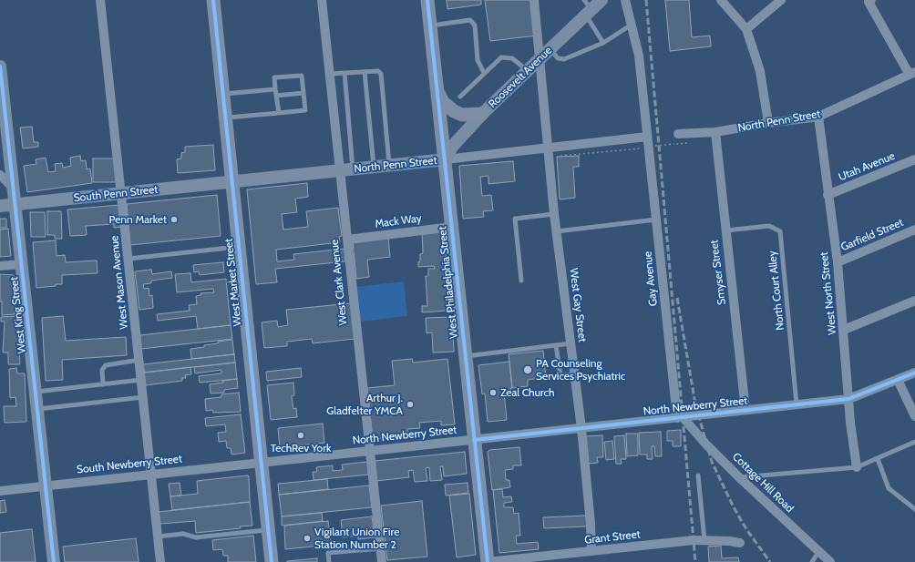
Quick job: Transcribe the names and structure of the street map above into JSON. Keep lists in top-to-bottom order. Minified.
{"streets":{"main road":["West Market Street","West Philadelphia Street"],"street":["Roosevelt Avenue","North Penn Street","Utah Avenue","South Penn Street","Mack Way","Garfield Street","Smyser Street","Gay Avenue","West Mason Avenue","West Clark Avenue","West North Street","West Gay Street","West King Street","North Newberry Street","South Newberry Street","Cottage Hill Road","Grant Street"],"lane":["North Court Alley"]},"crossings":[["Roosevelt Avenue","North Penn Street"],["Roosevelt Avenue","West Philadelphia Street"],["Roosevelt Avenue","West Gay Street"],["North Penn Street","South Penn Street"],["North Penn Street","Smyser Street"],["North Penn Street","Gay Avenue"],["North Penn Street","West Market Street"],["North Penn Street","West Clark Avenue"],["North Penn Street","West Philadelphia Street"],["North Penn Street","West North Street"],["North Penn Street","West Gay Street"],["Utah Avenue","West North Street"],["South Penn Street","West Mason Avenue"],["South Penn Street","West Market Street"],["South Penn Street","West King Street"],["Mack Way","West Clark Avenue"],["Mack Way","West Philadelphia Street"],["Garfield Street","West North Street"],["Smyser Street","North Court Alley"],["Smyser Street","North Newberry Street"],["Gay Avenue","North Newberry Street"],["Gay Avenue","Cottage Hill Road"],["West Mason Avenue","South Newberry Street"],["West Market Street","North Newberry Street"],["West Market Street","South Newberry Street"],["West Clark Avenue","North Newberry Street"],["West Philadelphia Street","North Newberry Street"],["West Philadelphia Street","Grant Street"],["North Court Alley","North Newberry Street"],["West North Street","North Newberry Street"],["West Gay Street","North Newberry Street"],["West Gay Street","Grant Street"],["West King Street","South Newberry Street"],["North Newberry Street","South Newberry Street"],["North Newberry Street","Cottage Hill Road"]],"places":["Penn Market","PA Counseling Services Psychiatric","Zeal Church","Arthur J. Gladfelter YMCA","TechRev York","Vigilant Union Fire Station Number 2"]}
